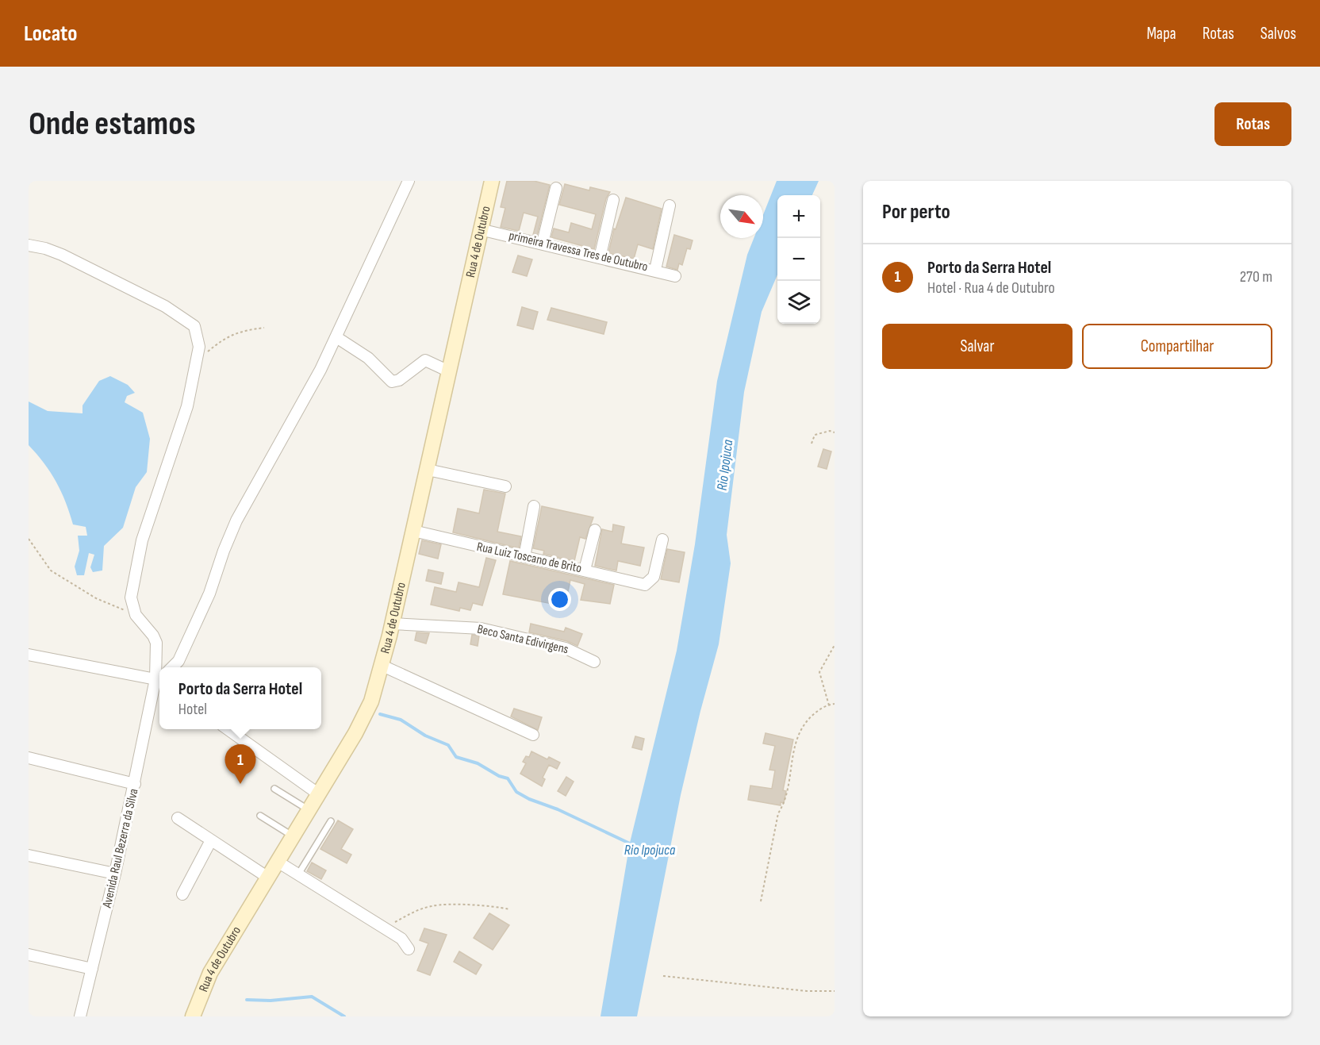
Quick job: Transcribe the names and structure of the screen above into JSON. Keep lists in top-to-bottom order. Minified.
{"streets":{"main road":["Rua 4 de Outubro"],"street":["primeira Travessa Tres de Outubro","Rua Luiz Toscano de Brito","Beco Santa Edivirgens","Avenida Raul Bezerra da Silva"]},"crossings":[["Rua 4 de Outubro","primeira Travessa Tres de Outubro"],["Rua 4 de Outubro","Rua Luiz Toscano de Brito"],["Rua 4 de Outubro","Beco Santa Edivirgens"]],"water":["Rio Ipojuca"],"north":"bottom right","page":{"header":"Locato","nav":["Mapa","Rotas","Salvos"],"buttons":["Rotas",["Salvar","Compartilhar"]],"title":"Onde estamos","heading":"Por perto","map_buttons":["+","−"],"list":[{"mark":"1","name":"Porto da Serra Hotel","note":"Hotel · Rua 4 de Outubro","value":"270 m"}],"popup":["Porto da Serra Hotel","Hotel"],"pins":"1"}}
